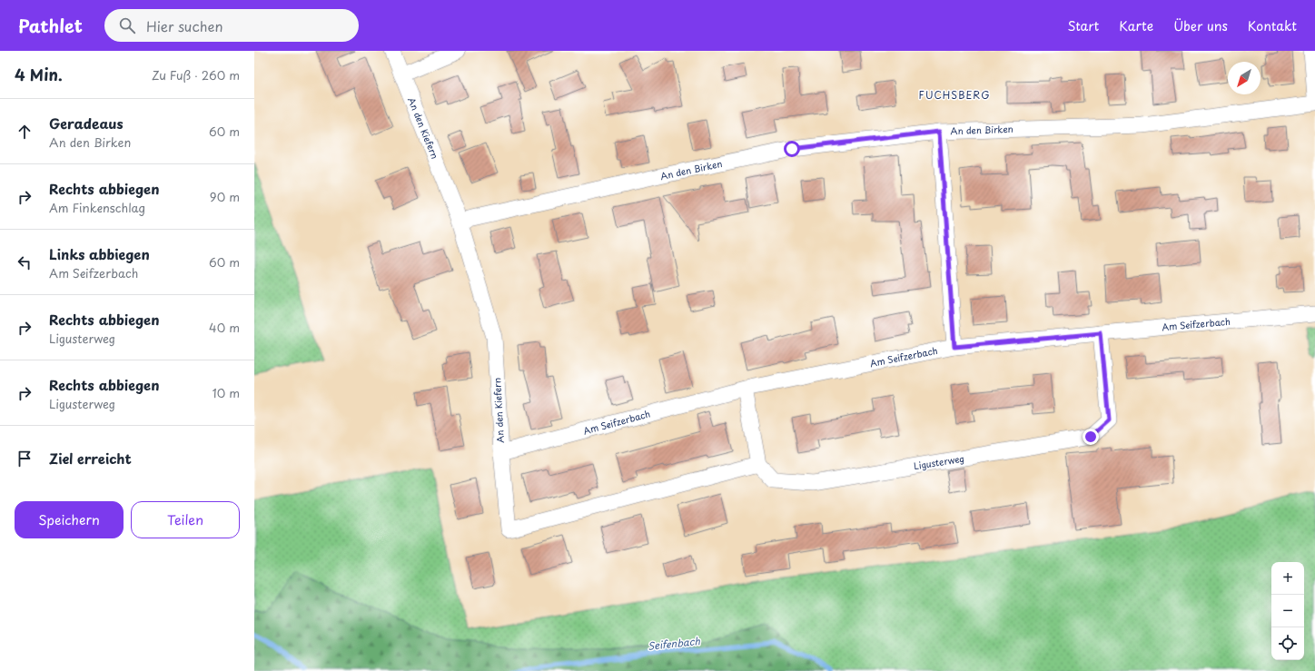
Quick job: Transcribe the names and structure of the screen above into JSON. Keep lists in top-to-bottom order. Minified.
{"streets":{"street":["An den Kiefern","An den Birken","Am Seifzerbach","Ligusterweg"]},"crossings":[["An den Kiefern","An den Birken"],["An den Kiefern","Am Seifzerbach"],["An den Kiefern","Ligusterweg"],["Am Seifzerbach","Ligusterweg"]],"districts":["FUCHSBERG"],"water":["Seifenbach"],"north":"bottom left","page":{"header":"Pathlet","search":"Hier suchen","nav":["Start","Karte","Über uns","Kontakt"],"heading":["4 Min.","Zu Fuß · 260 m"],"list":[["Geradeaus","An den Birken","60 m"],["Rechts abbiegen","Am Finkenschlag","90 m"],["Links abbiegen","Am Seifzerbach","60 m"],["Rechts abbiegen","Ligusterweg","40 m"],["Rechts abbiegen","Ligusterweg","10 m"],"Ziel erreicht"],"buttons":["Speichern","Teilen"],"map_buttons":["+","−"]}}
